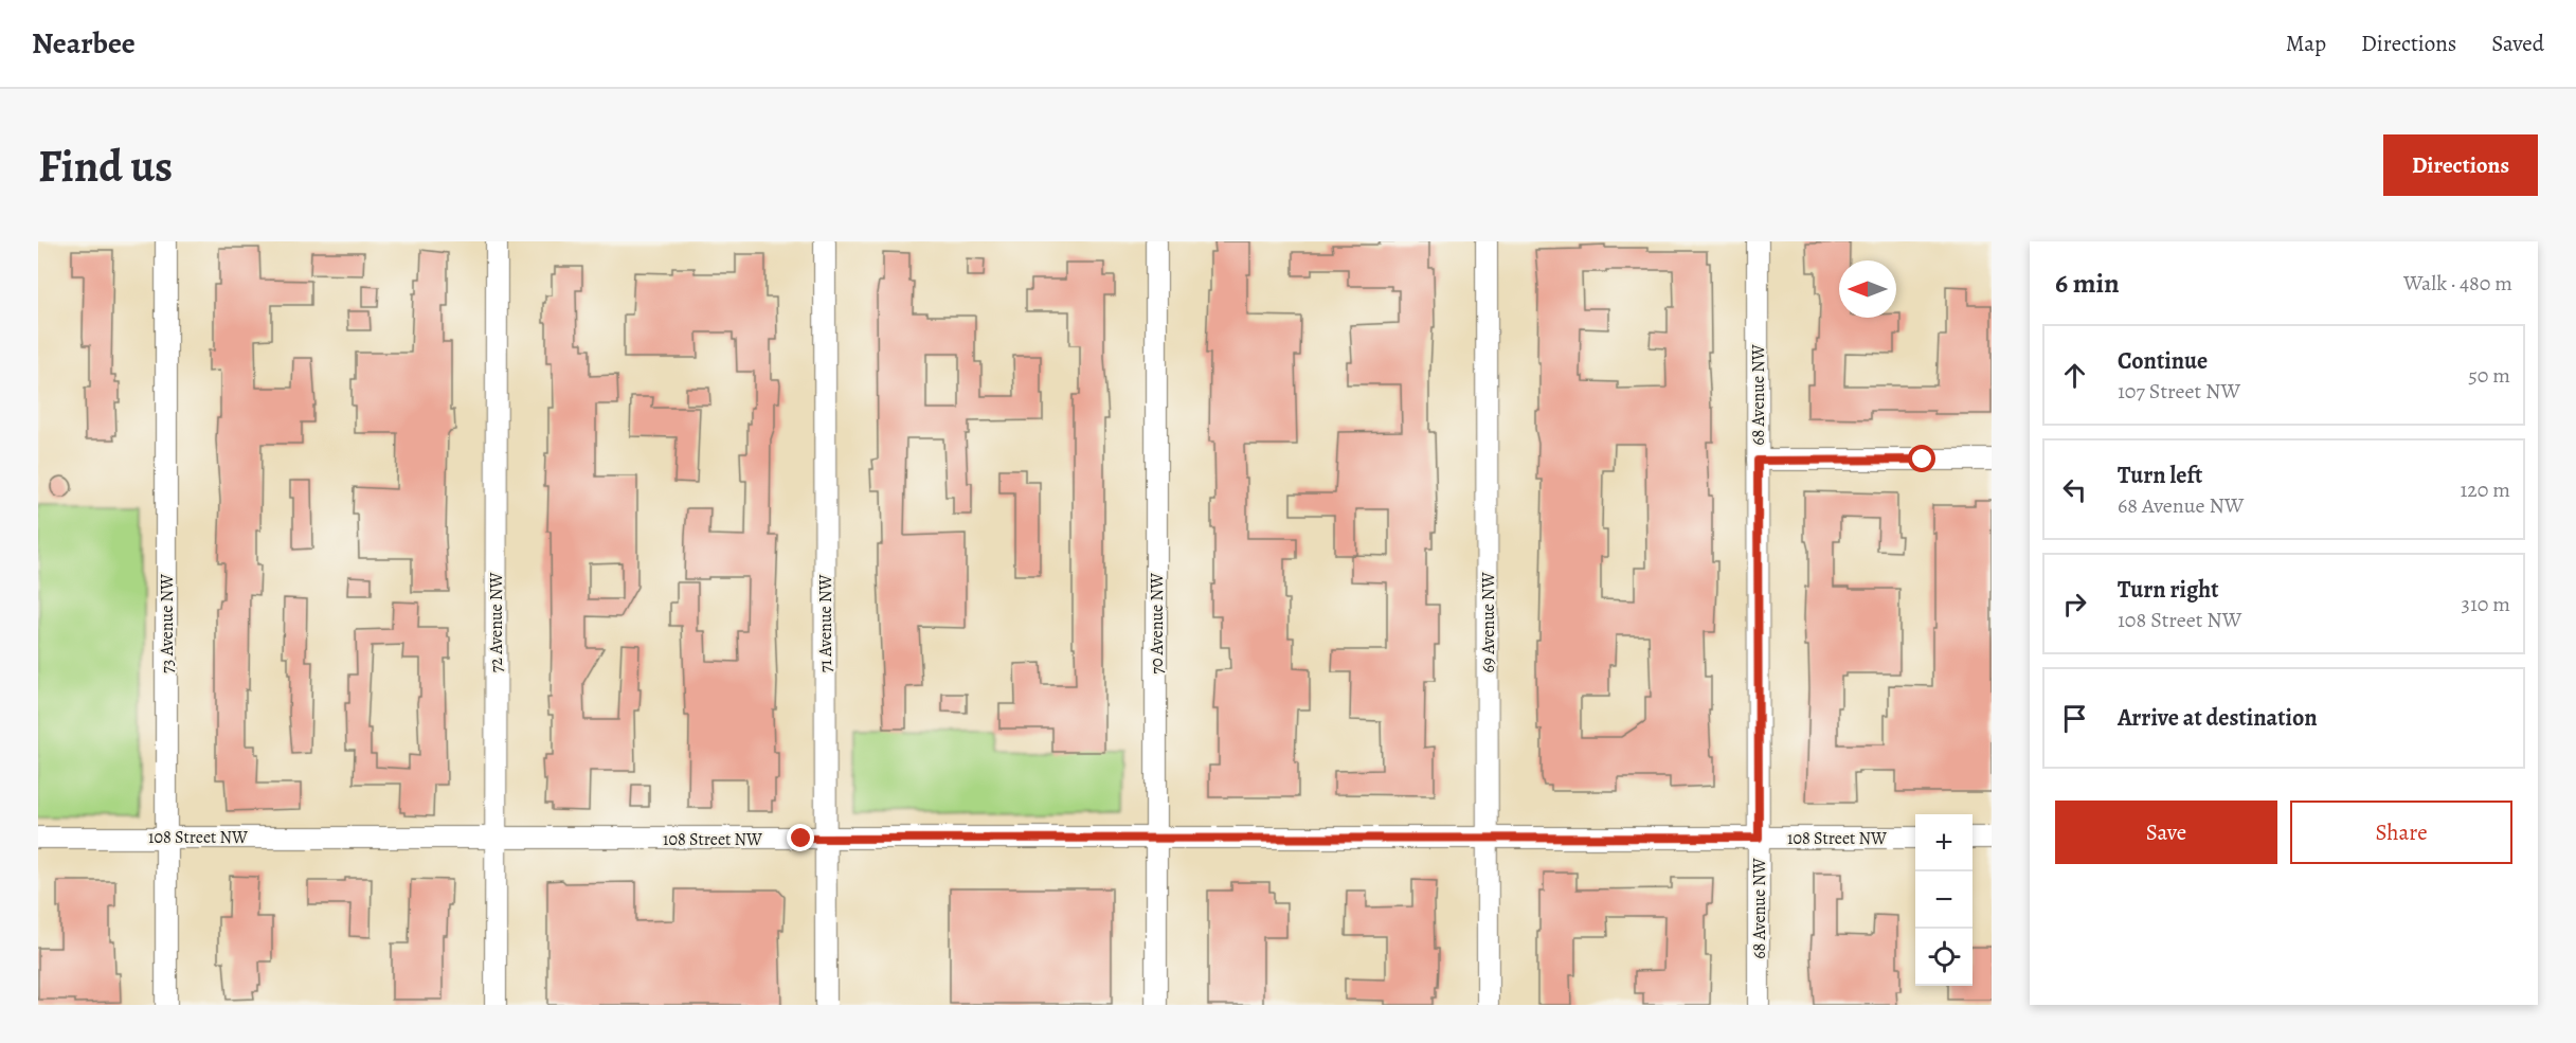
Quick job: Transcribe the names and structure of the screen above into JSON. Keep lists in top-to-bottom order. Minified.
{"streets":{"street":["68 Avenue NW","72 Avenue NW","69 Avenue NW","73 Avenue NW","71 Avenue NW","70 Avenue NW","108 Street NW"]},"crossings":[["68 Avenue NW","108 Street NW"],["72 Avenue NW","108 Street NW"],["69 Avenue NW","108 Street NW"],["73 Avenue NW","108 Street NW"],["71 Avenue NW","108 Street NW"],["70 Avenue NW","108 Street NW"]],"north":"left","page":{"header":"Nearbee","nav":["Map","Directions","Saved"],"buttons":["Directions",["Save","Share"]],"title":"Find us","heading":["6 min","Walk · 480 m"],"list":[["Continue","107 Street NW","50 m"],["Turn left","68 Avenue NW","120 m"],["Turn right","108 Street NW","310 m"],"Arrive at destination"],"map_buttons":["+","−"]}}
